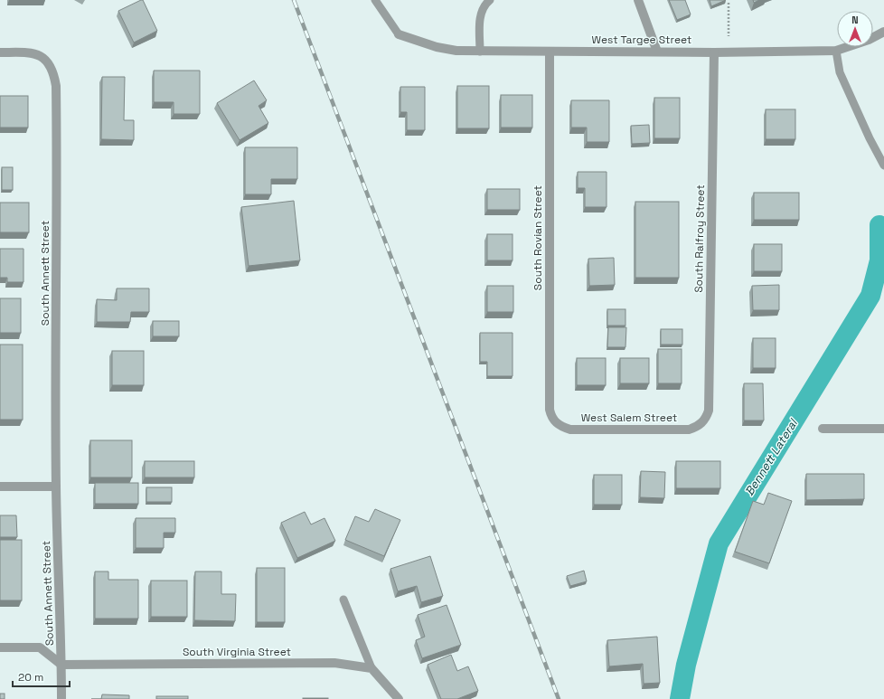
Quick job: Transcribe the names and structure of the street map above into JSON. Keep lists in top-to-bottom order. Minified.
{"streets":{"street":["West Targee Street","South Rovian Street","South Ralfroy Street","South Annett Street","West Salem Street","South Virginia Street"]},"crossings":[["West Targee Street","South Rovian Street"],["West Targee Street","South Ralfroy Street"],["South Rovian Street","West Salem Street"],["South Ralfroy Street","West Salem Street"],["South Annett Street","South Virginia Street"]],"water":["Bennett Lateral"],"scale_bar":"20 m","north":"top"}
